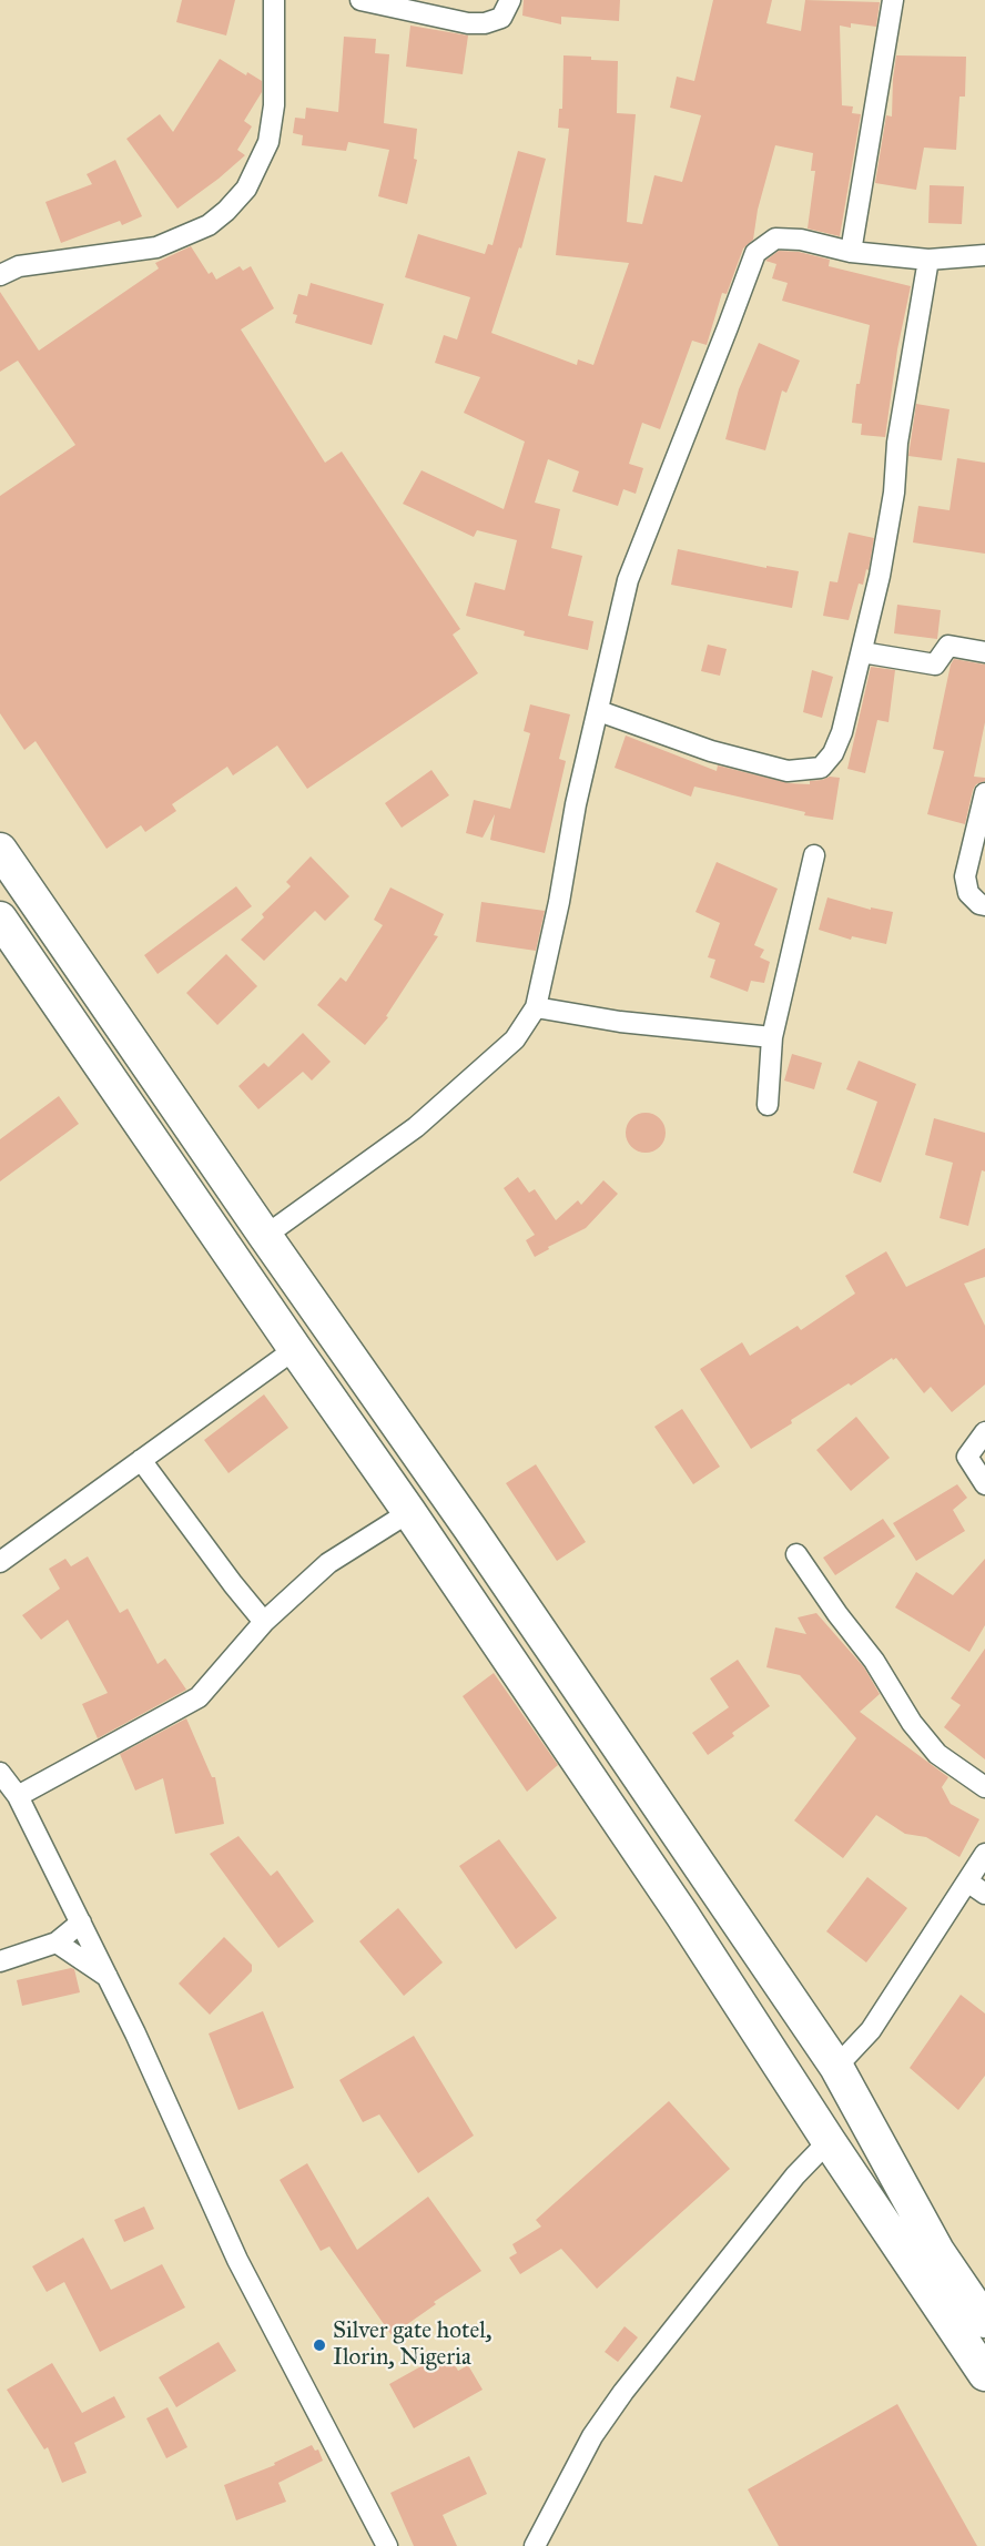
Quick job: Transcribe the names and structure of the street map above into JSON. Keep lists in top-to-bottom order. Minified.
{"places":["Silver gate hotel, Ilorin, Nigeria"]}
